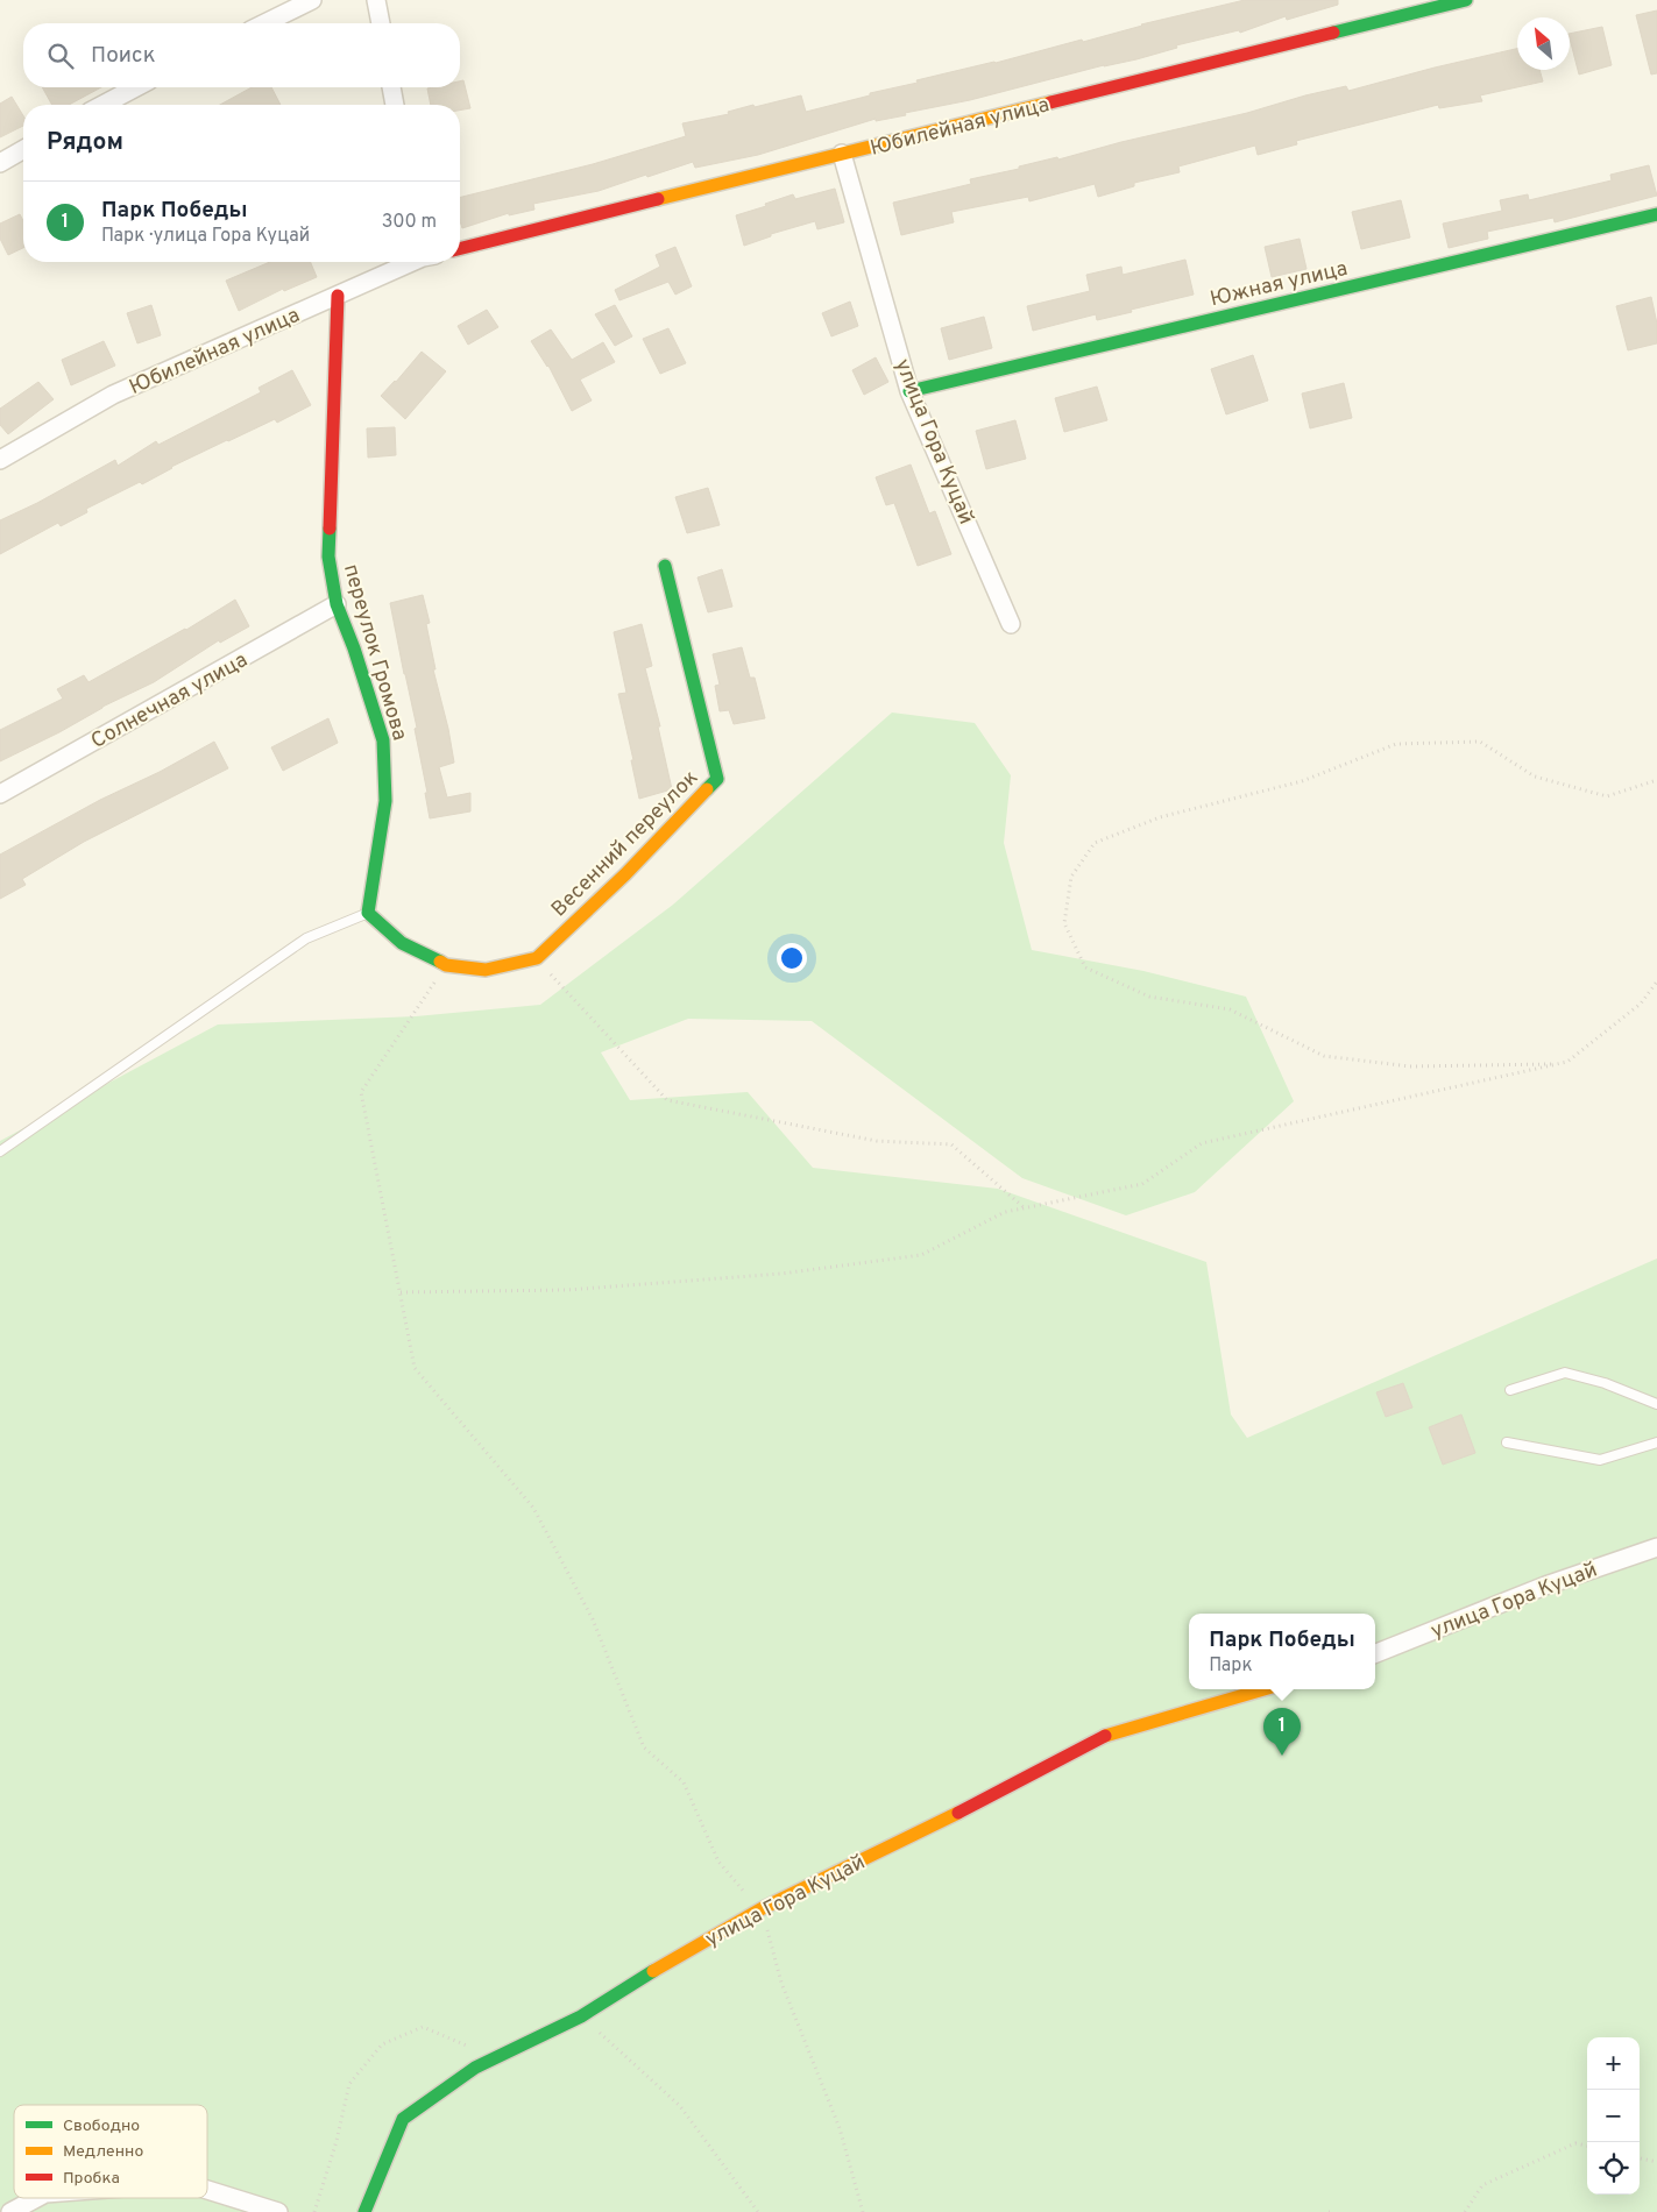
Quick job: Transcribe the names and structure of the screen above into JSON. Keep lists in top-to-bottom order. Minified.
{"streets":{"street":["Юбилейная улица","Южная улица","улица Гора Куцай","переулок Громова","Солнечная улица","Весенний переулок"]},"crossings":[["Юбилейная улица","улица Гора Куцай"],["Юбилейная улица","переулок Громова"],["Южная улица","улица Гора Куцай"],["переулок Громова","Солнечная улица"]],"legend":["Свободно","Медленно","Пробка"],"north":"top left","page":{"search":"Поиск","heading":"Рядом","list":[{"mark":"1","name":"Парк Победы","note":"Парк · улица Гора Куцай","value":"300 m"}],"popup":["Парк Победы","Парк"],"pins":"1","map_buttons":["+","−"]}}
